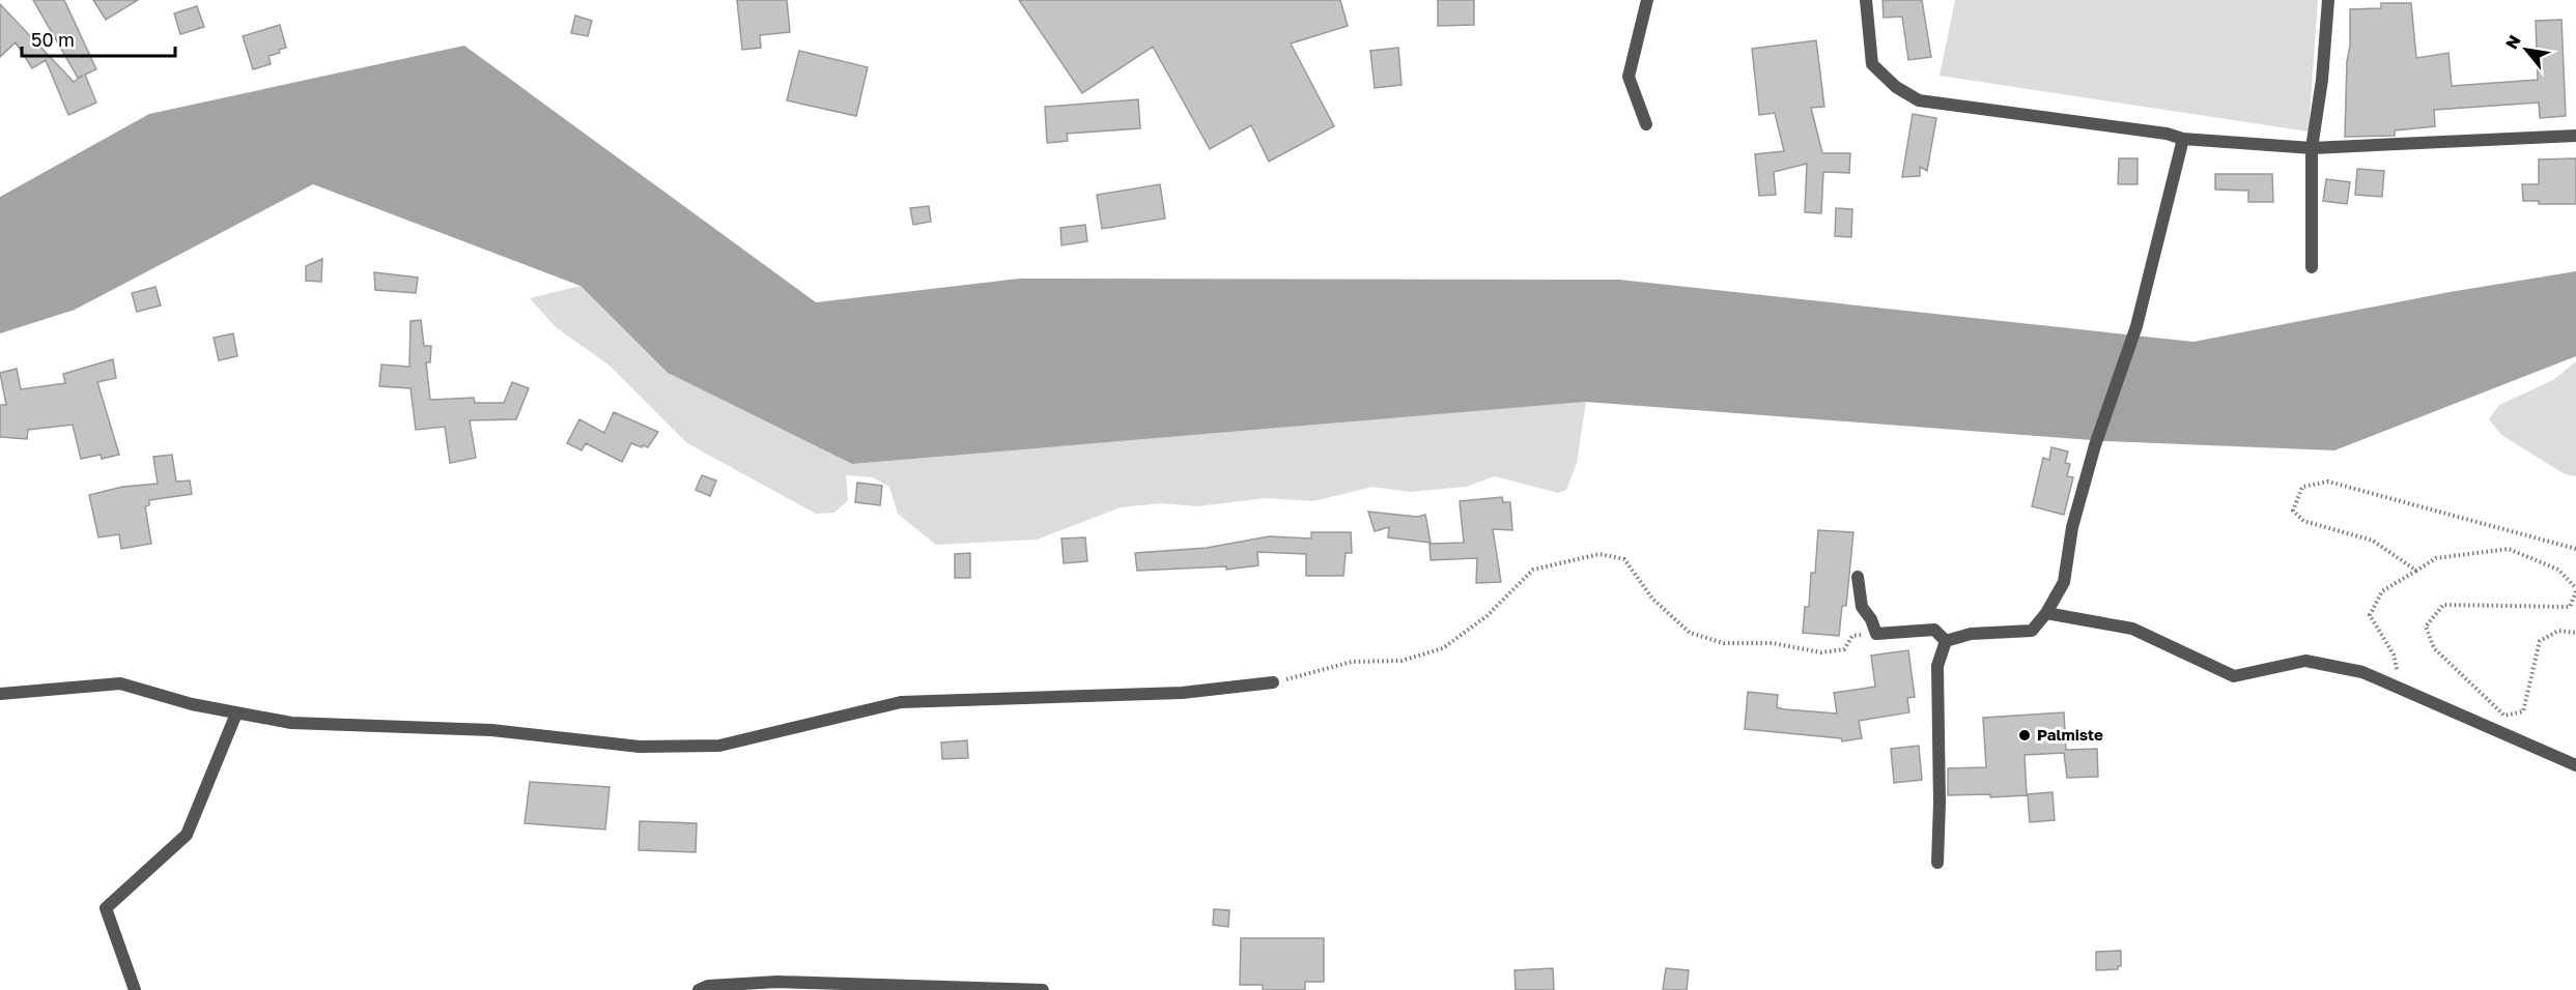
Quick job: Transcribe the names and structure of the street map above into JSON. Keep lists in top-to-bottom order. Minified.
{"places":["Palmiste"],"scale_bar":"50 m","north":"top left"}
